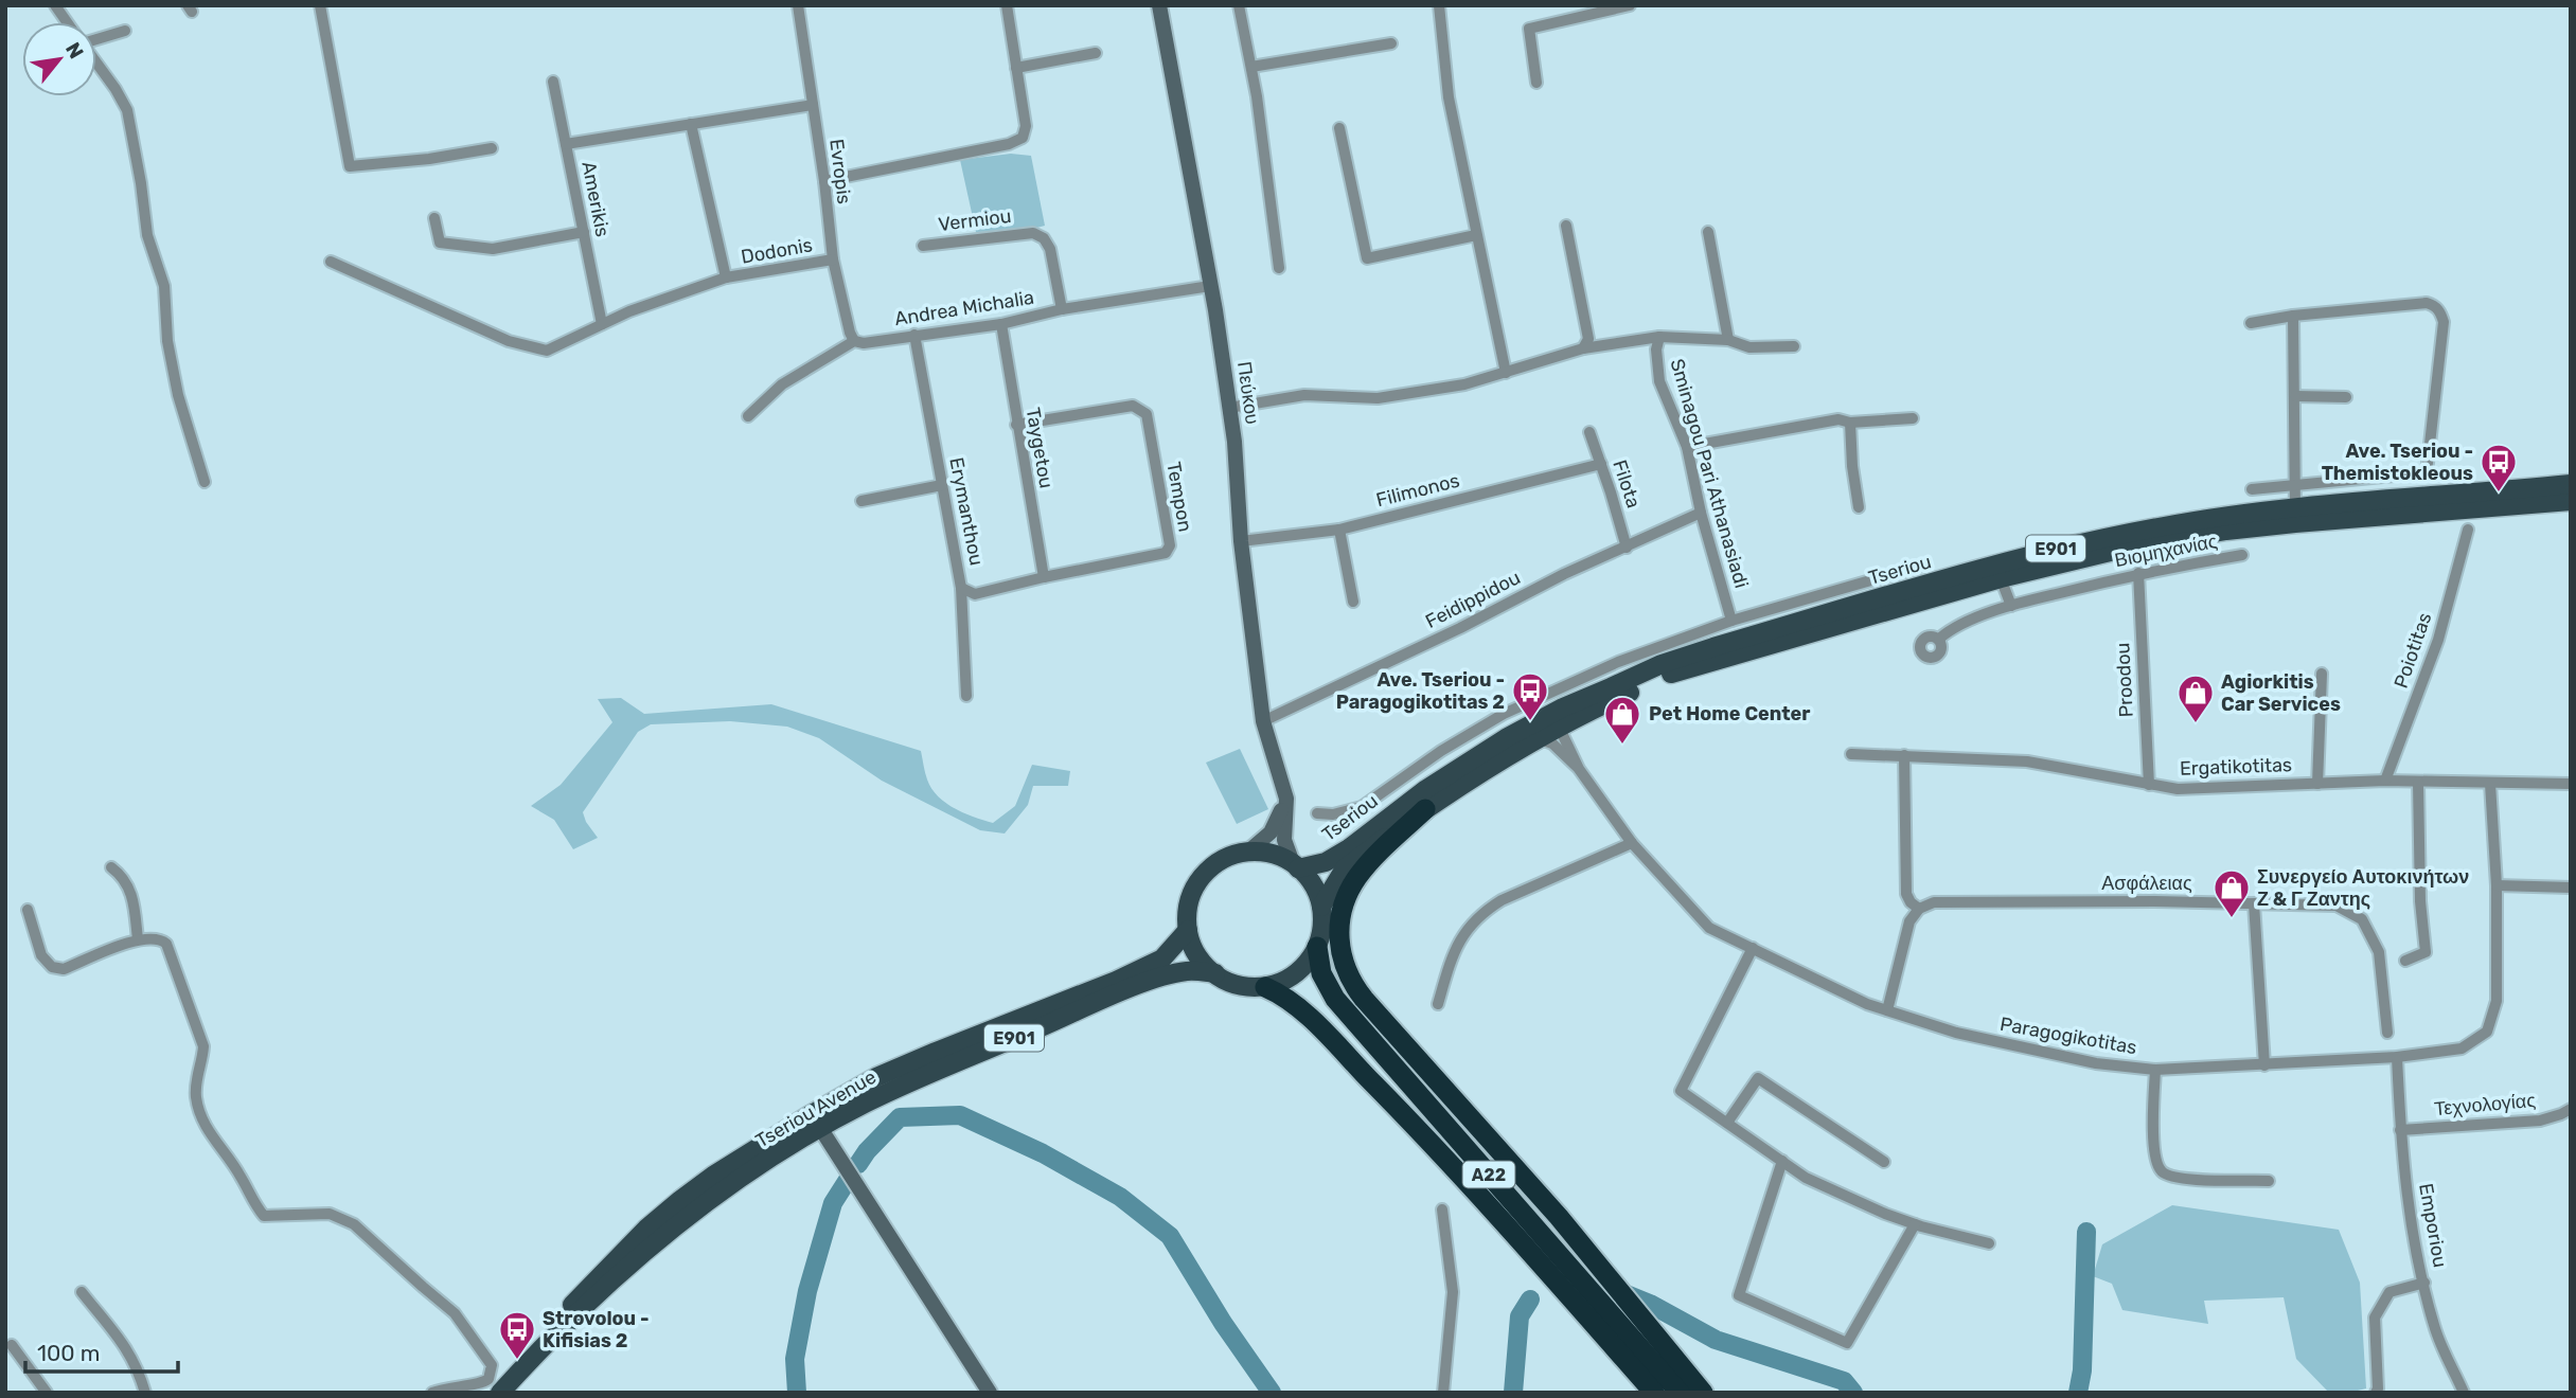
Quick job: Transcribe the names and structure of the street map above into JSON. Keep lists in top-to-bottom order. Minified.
{"streets":{"highway":["A22"],"main road":["Πεύκου","E901","Tseriou","Tseriou Avenue"],"street":["Evropis","Amerikis","Vermiou","Dodonis","Andrea Michalia","Taygetou","Sminagou Pari Athanasiadi","Filota","Filimonos","Tempon","Erymanthou","Βιομηχανίας","Feidippidou","Poiotitas","Proodou","Ergatikotitas","Ασφάλειας","Paragogikotitas","Τεχνολογίας","Emporiou"]},"crossings":[["Evropis","Dodonis"],["Evropis","Andrea Michalia"],["Amerikis","Dodonis"],["Vermiou","Andrea Michalia"],["Andrea Michalia","Πεύκου"],["Andrea Michalia","Taygetou"],["Andrea Michalia","Erymanthou"],["Πεύκου","Filimonos"],["Πεύκου","Tseriou"],["Πεύκου","Feidippidou"],["Πεύκου","Tseriou Avenue"],["Πεύκου","A22"],["Taygetou","Tempon"],["Sminagou Pari Athanasiadi","Feidippidou"],["Filota","Filimonos"],["Filota","Feidippidou"],["Tempon","Erymanthou"],["Βιομηχανίας","Tseriou"],["Βιομηχανίας","Proodou"],["Tseriou","Paragogikotitas"],["Tseriou","Tseriou Avenue"],["Tseriou","A22"],["Poiotitas","Ergatikotitas"],["Proodou","Ergatikotitas"],["Ergatikotitas","Paragogikotitas"],["Paragogikotitas","Emporiou"],["Τεχνολογίας","Emporiou"],["Tseriou Avenue","A22"]],"places":{"bus stop":["Ave. Tseriou - Themistokleous","Ave. Tseriou - Paragogikotitas 2","Strovolou - Kifisias 2"],"shop":["Agiorkitis Car Services","Pet Home Center","Συνεργείο Αυτοκινήτων Ζ & Γ Ζαντης"]},"scale_bar":"100 m","north":"top right"}
